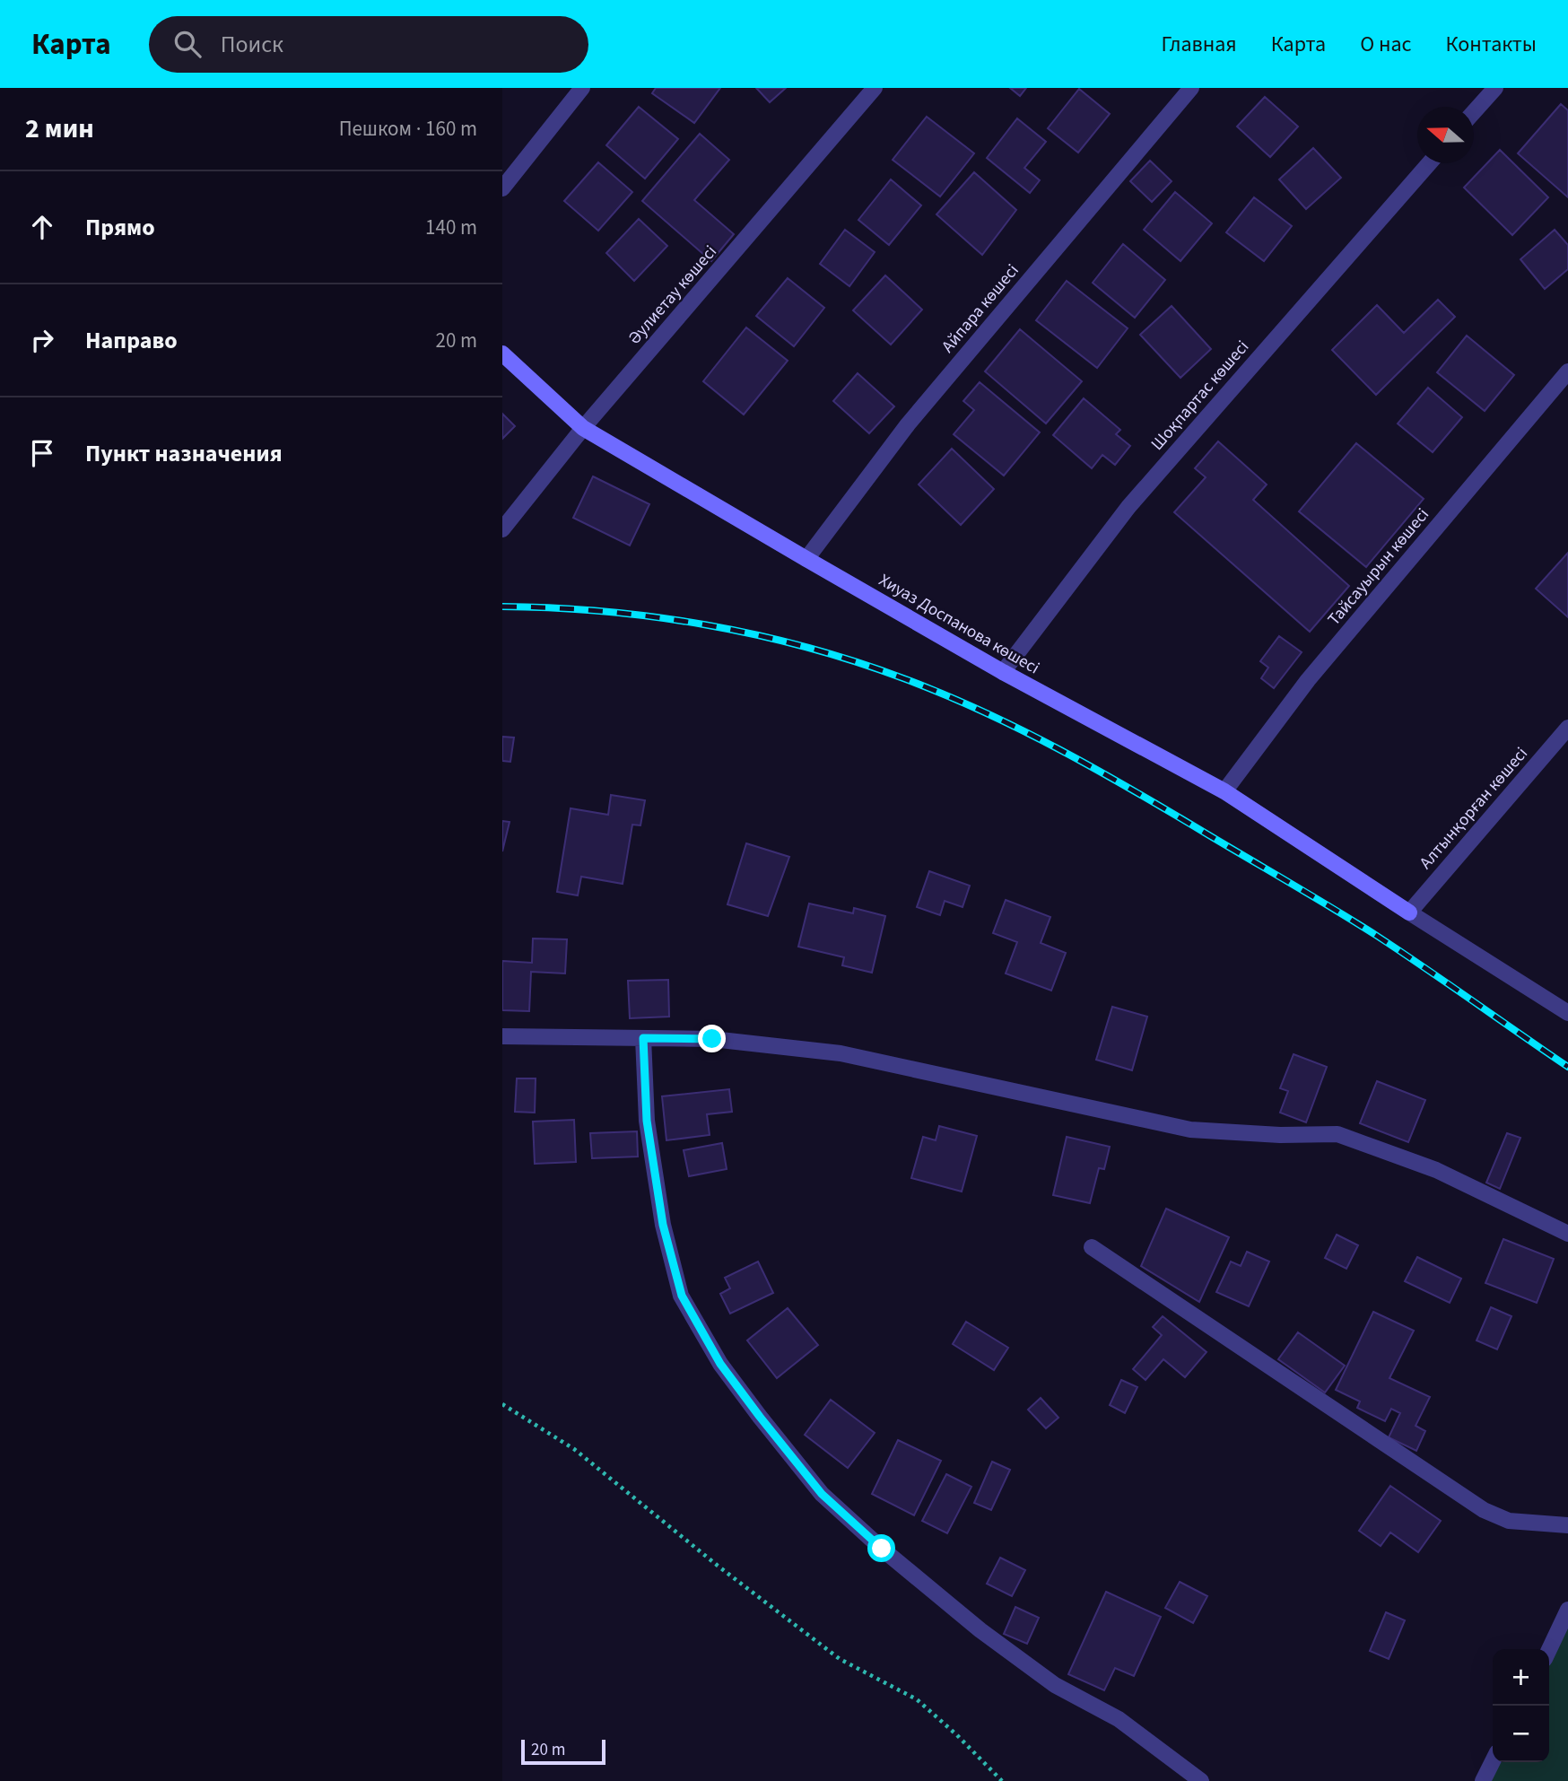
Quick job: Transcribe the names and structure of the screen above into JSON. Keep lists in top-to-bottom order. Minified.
{"streets":{"street":["Әулиетау көшесі","Айпара көшесі","Шоқпартас көшесі","Тайсауырын көшесі","Хиуаз Доспанова көшесі","Алтынқорған көшесі"]},"crossings":[["Әулиетау көшесі","Хиуаз Доспанова көшесі"],["Айпара көшесі","Хиуаз Доспанова көшесі"],["Шоқпартас көшесі","Хиуаз Доспанова көшесі"],["Тайсауырын көшесі","Хиуаз Доспанова көшесі"],["Хиуаз Доспанова көшесі","Алтынқорған көшесі"]],"scale_bar":"20 m","north":"left","page":{"header":"Карта","search":"Поиск","nav":["Главная","Карта","О нас","Контакты"],"heading":["2 мин","Пешком · 160 m"],"list":[["Прямо","140 m"],["Направо","20 m"],"Пункт назначения"],"map_buttons":["+","−"],"scale":"20 m"}}
